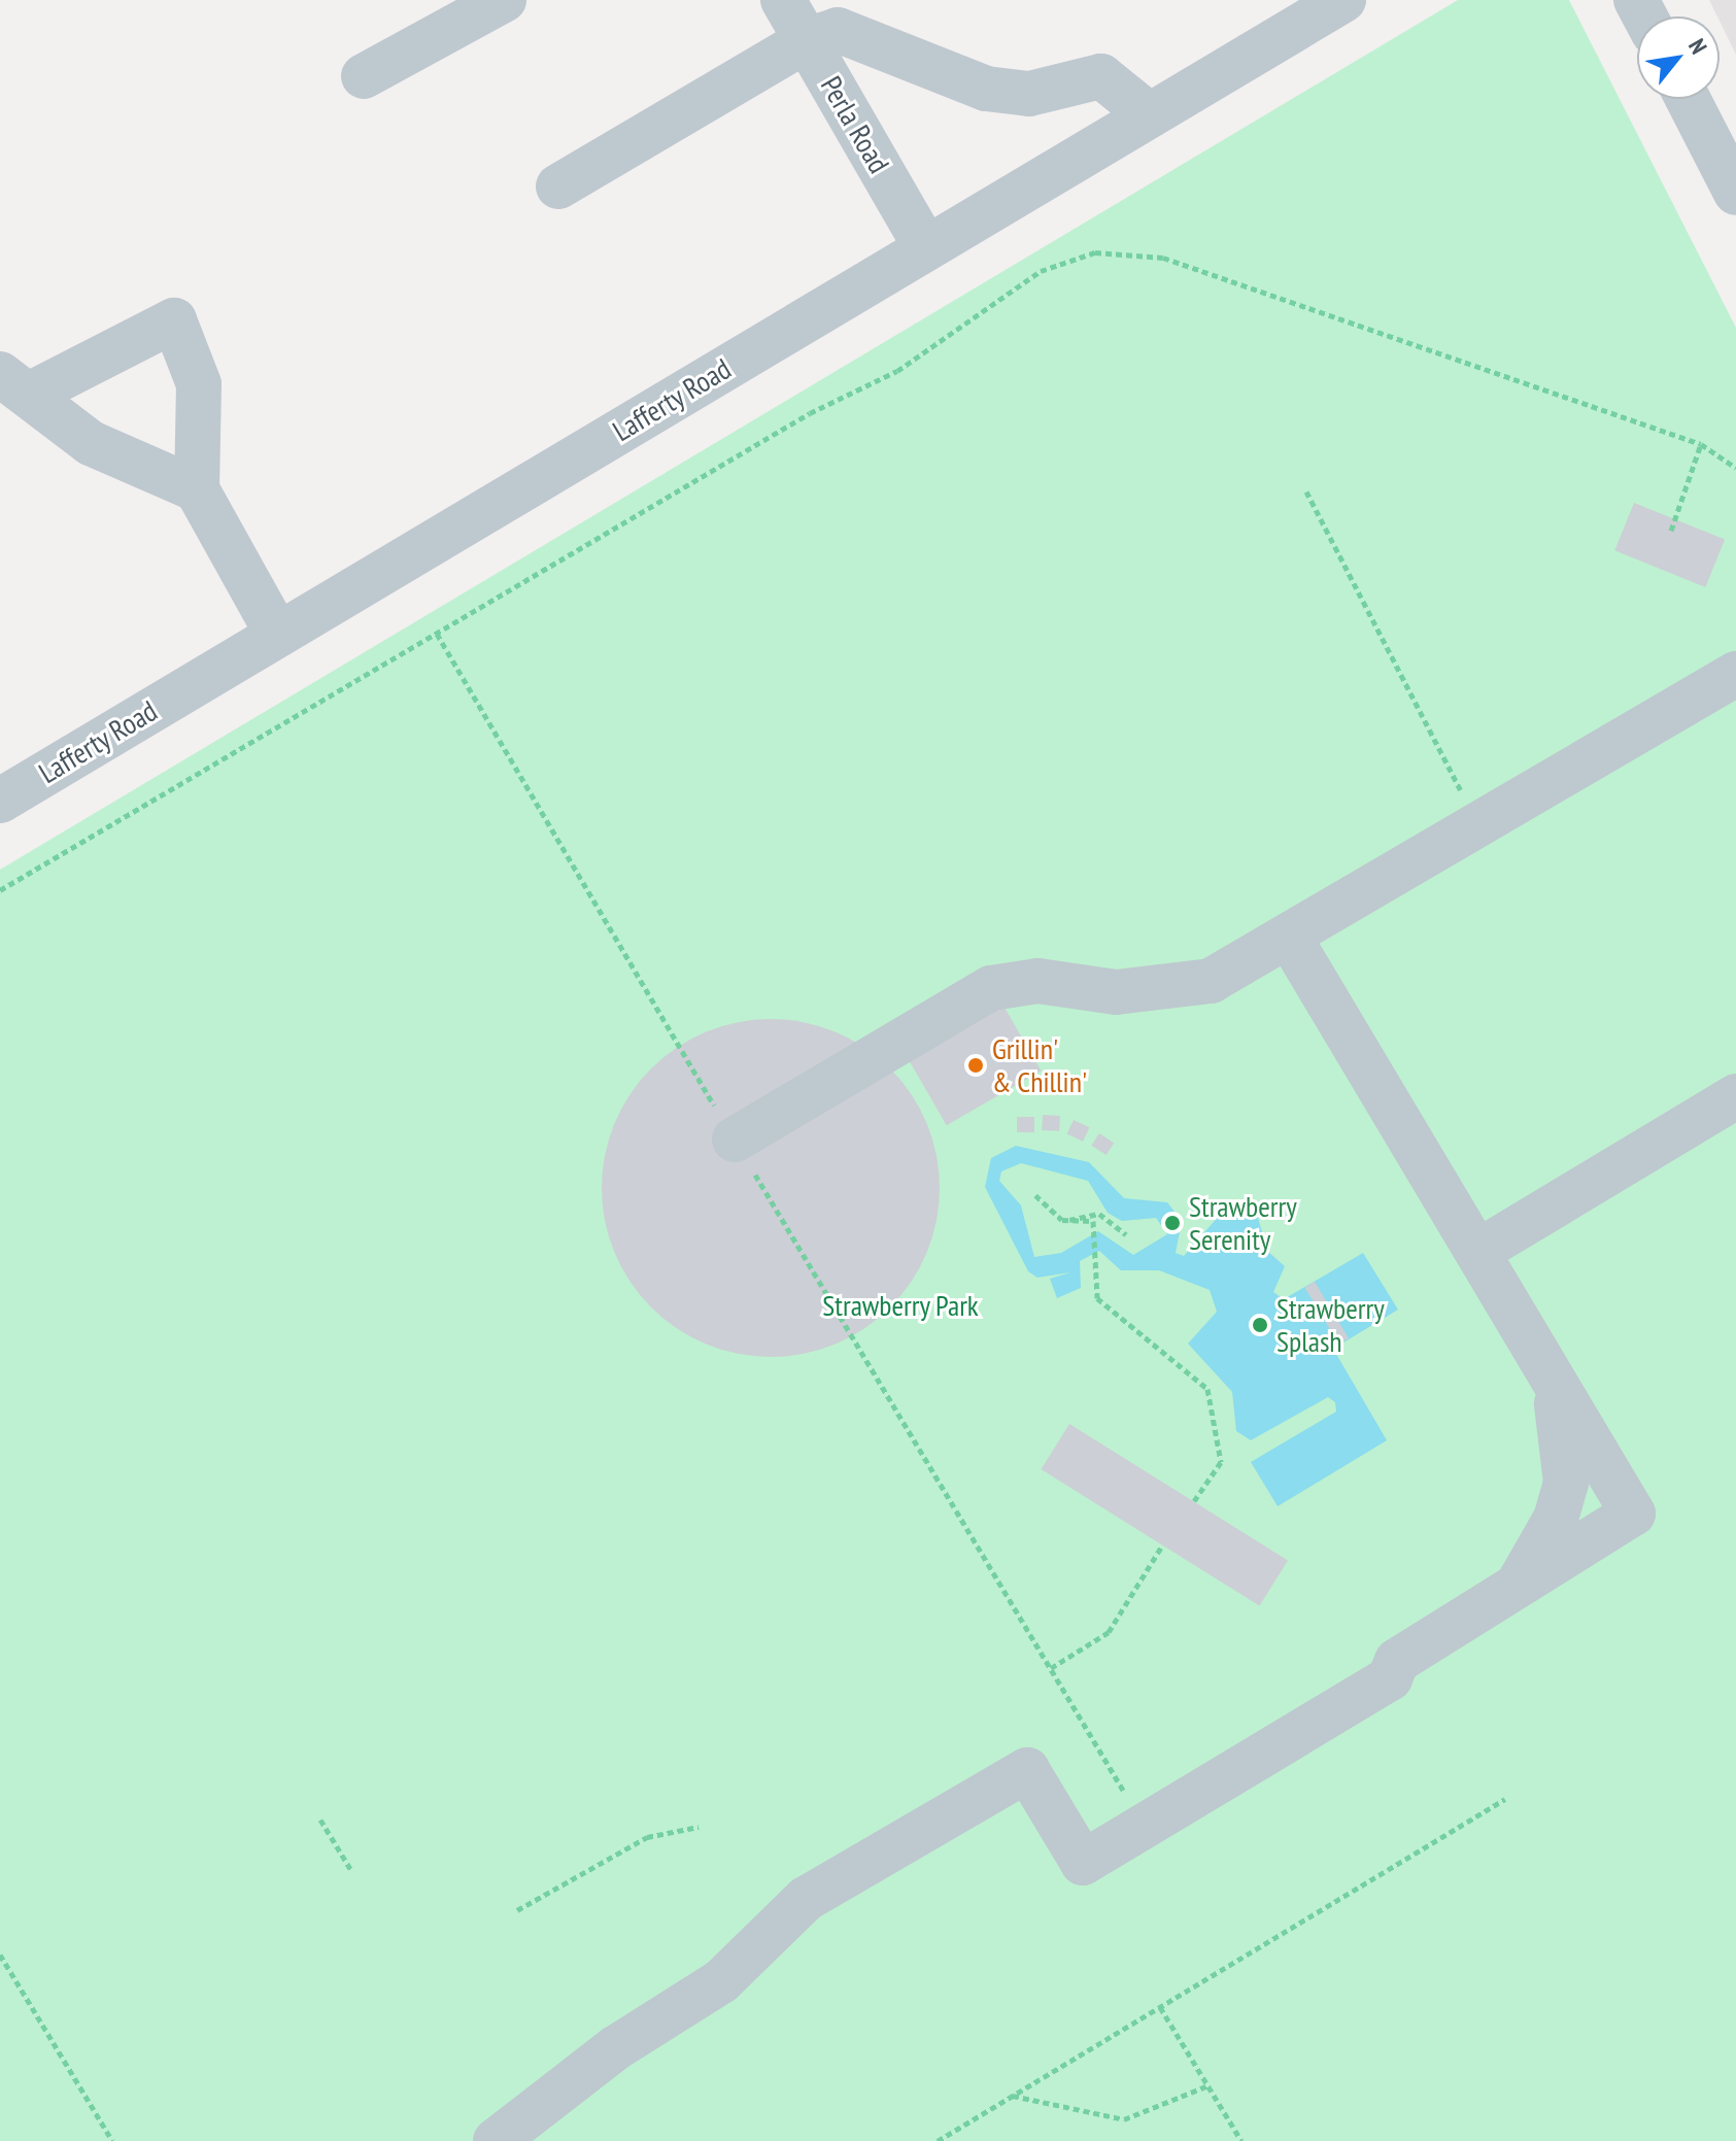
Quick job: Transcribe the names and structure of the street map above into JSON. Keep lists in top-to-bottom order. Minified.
{"streets":{"street":["Perla Road","Lafferty Road"]},"crossings":[["Perla Road","Lafferty Road"]],"parks":["Strawberry Park"],"places":["Grillin' & Chillin'","Strawberry Serenity","Strawberry Splash"],"north":"top right"}
